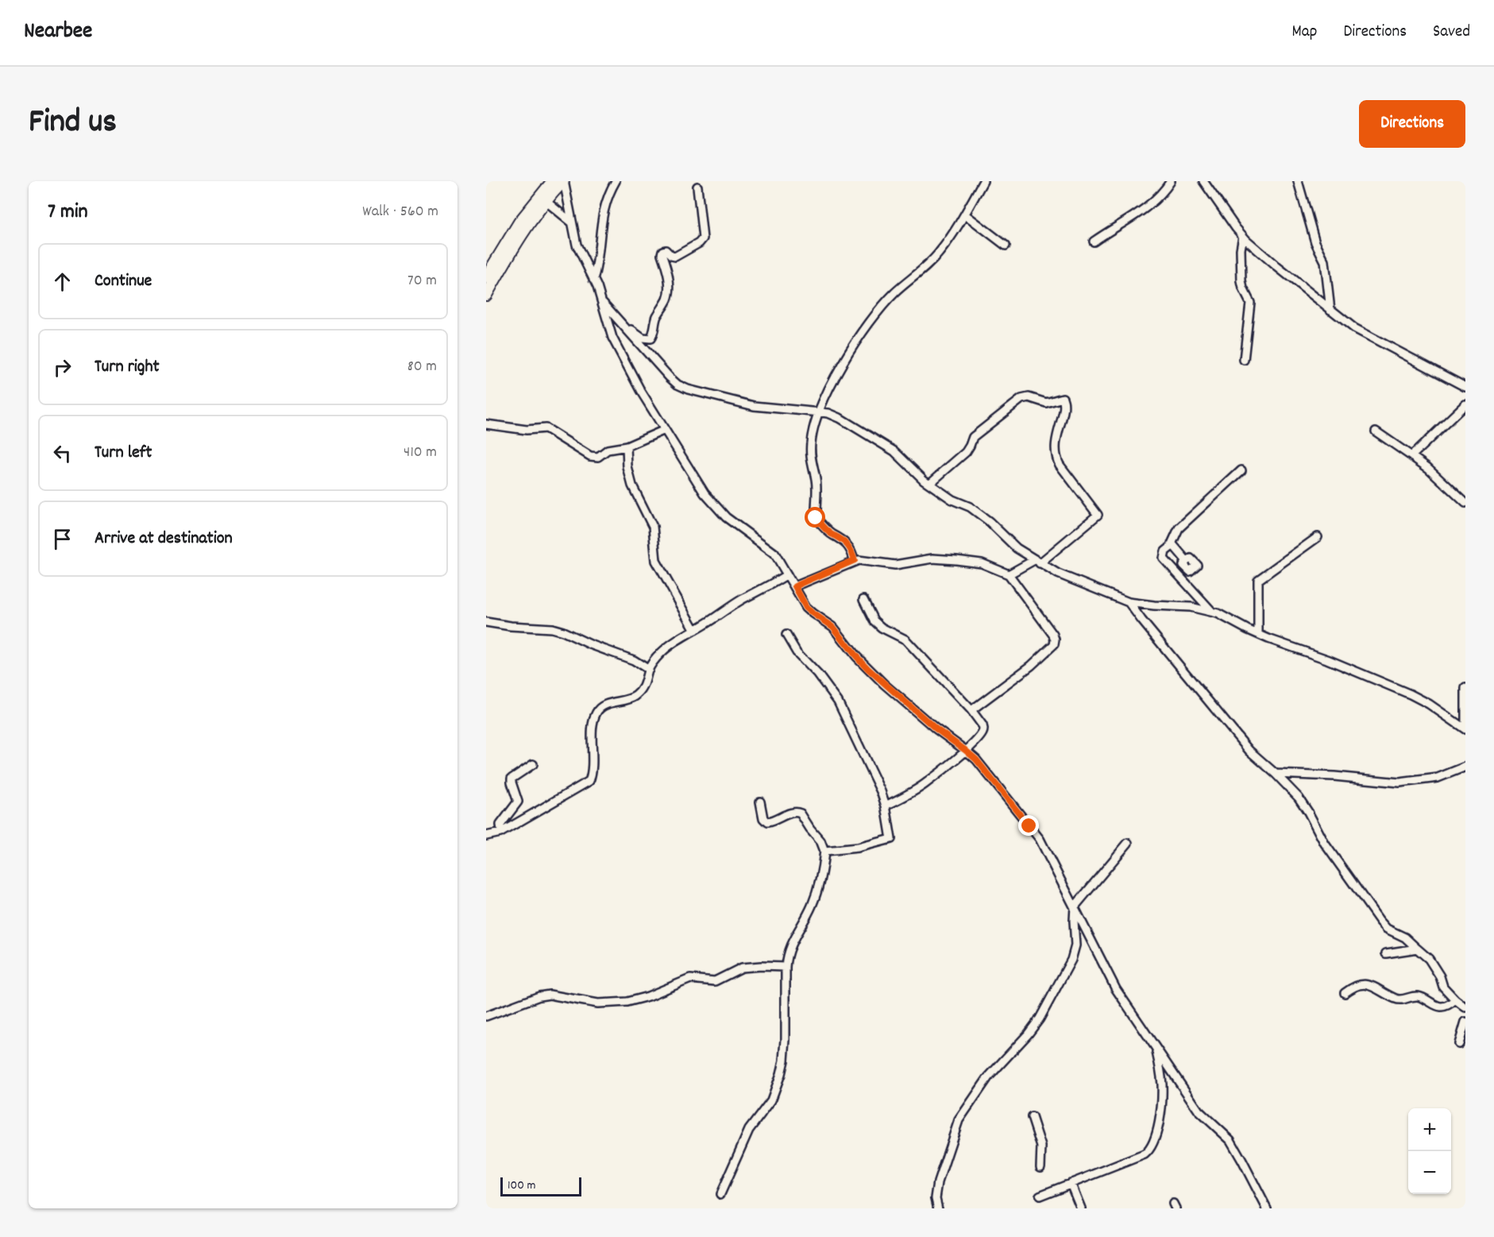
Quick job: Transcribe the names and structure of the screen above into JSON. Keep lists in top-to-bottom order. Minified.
{"scale_bar":"100 m","page":{"header":"Nearbee","nav":["Map","Directions","Saved"],"title":"Find us","buttons":"Directions","heading":["7 min","Walk · 560 m"],"list":[["Continue","70 m"],["Turn right","80 m"],["Turn left","410 m"],"Arrive at destination"],"map_buttons":["+","−"],"scale":"100 m"}}
